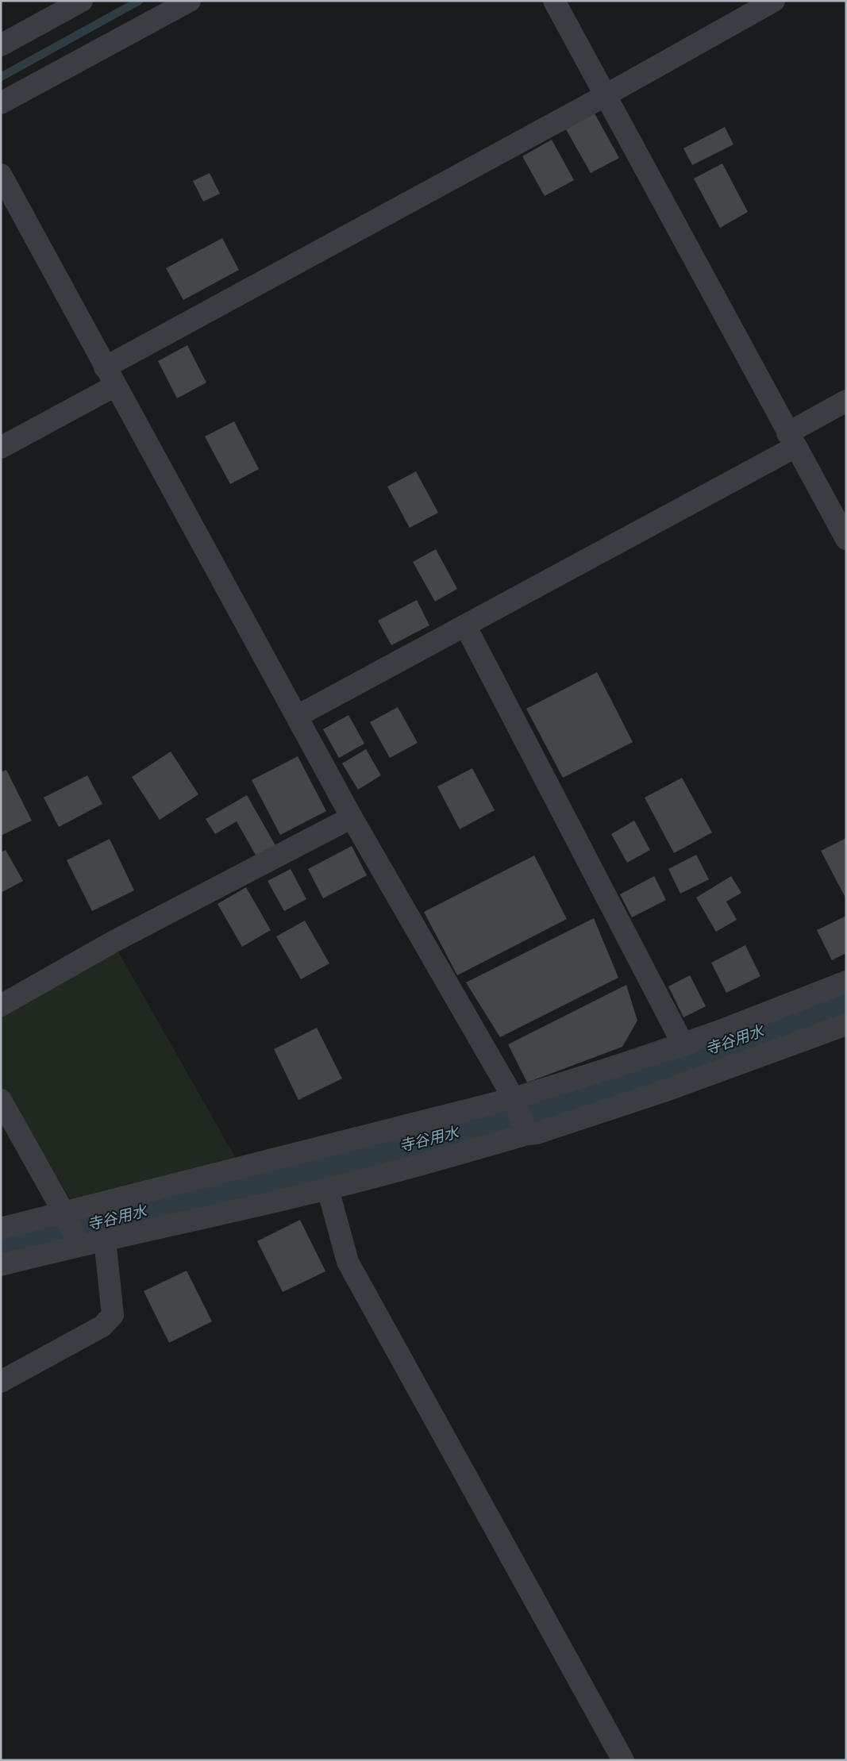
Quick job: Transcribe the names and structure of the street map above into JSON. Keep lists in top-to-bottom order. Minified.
{"water":["寺谷用水"]}
